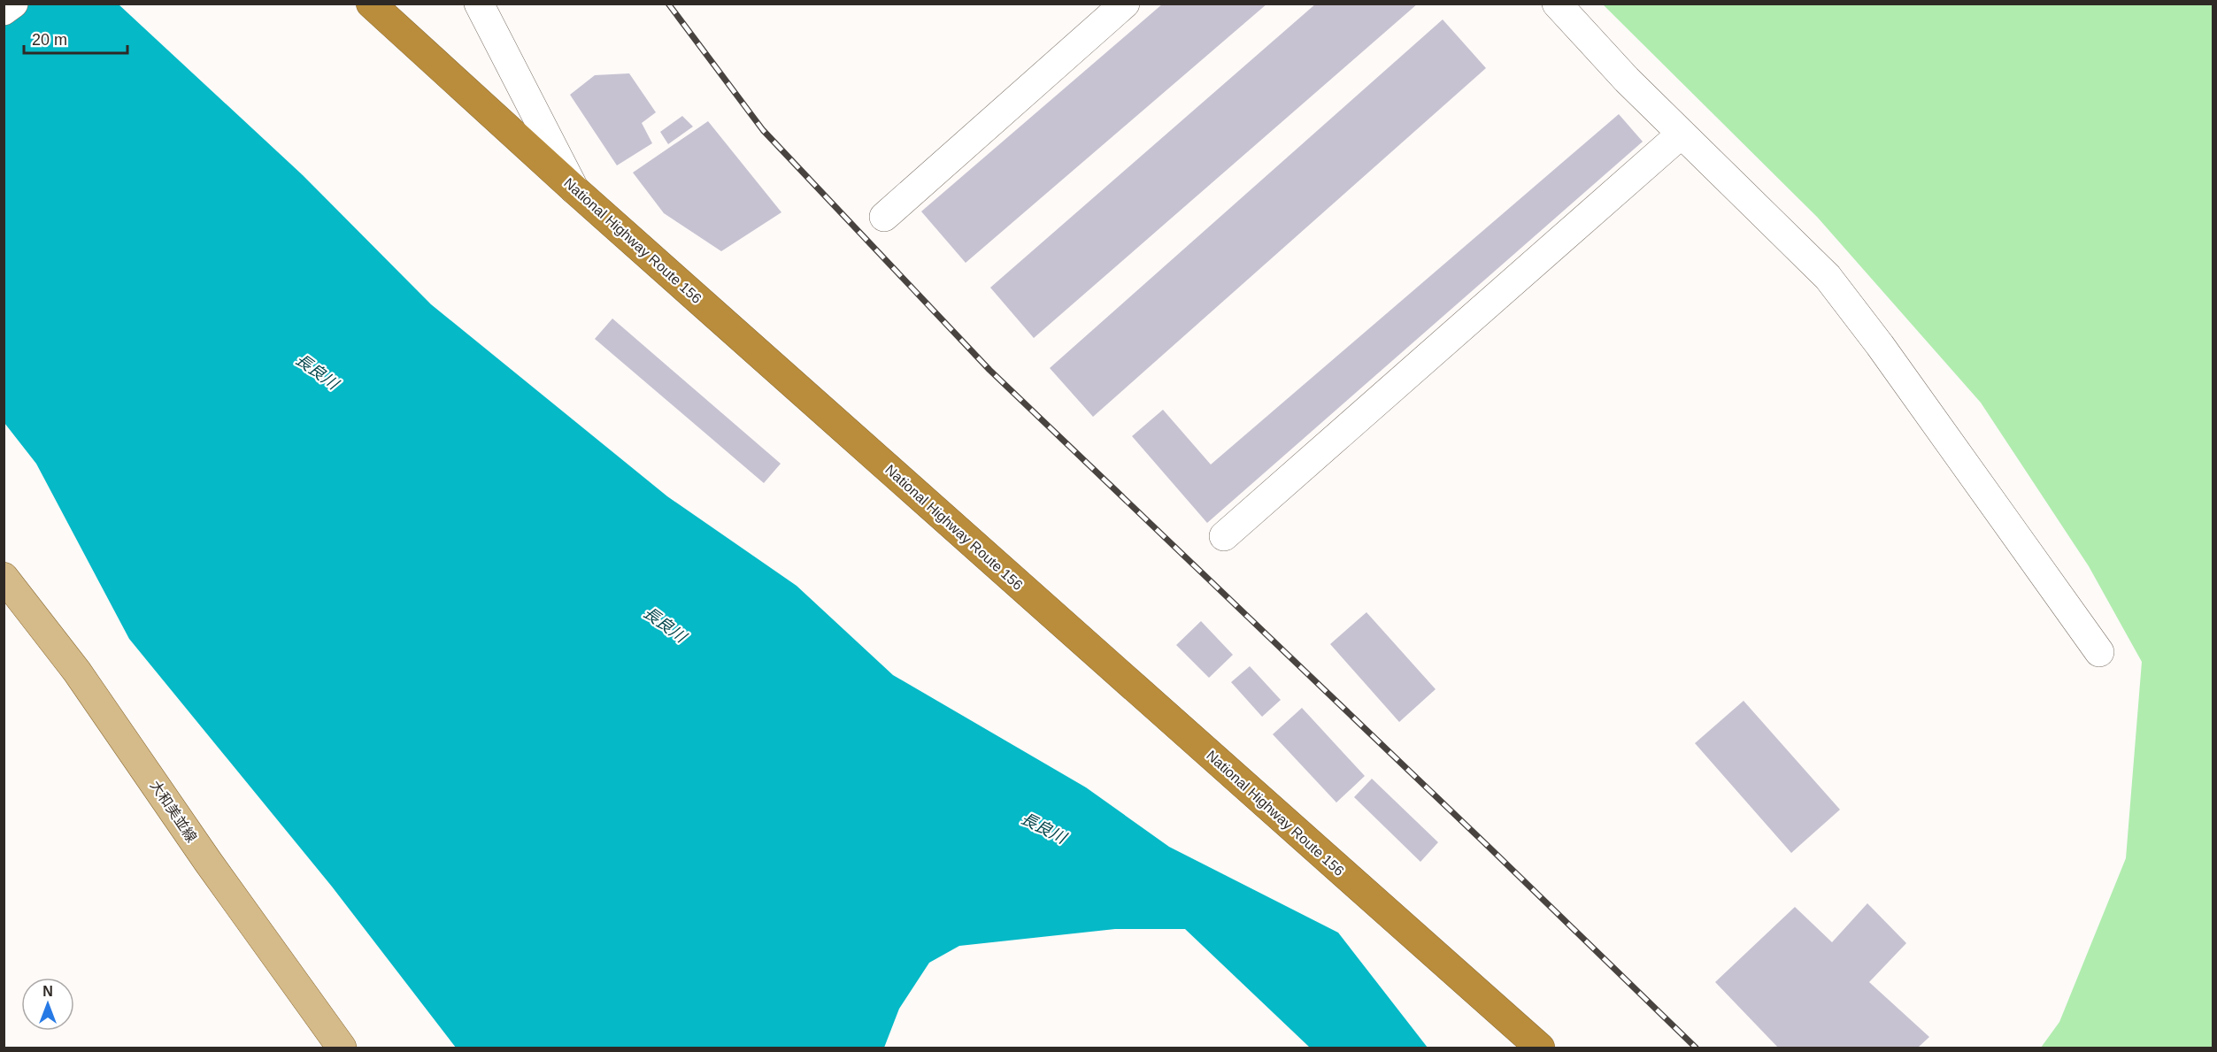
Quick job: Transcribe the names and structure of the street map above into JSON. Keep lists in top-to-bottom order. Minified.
{"streets":{"highway":["National Highway Route 156"],"main road":["大和美並線"]},"water":["長良川"],"scale_bar":"20 m","north":"top"}
